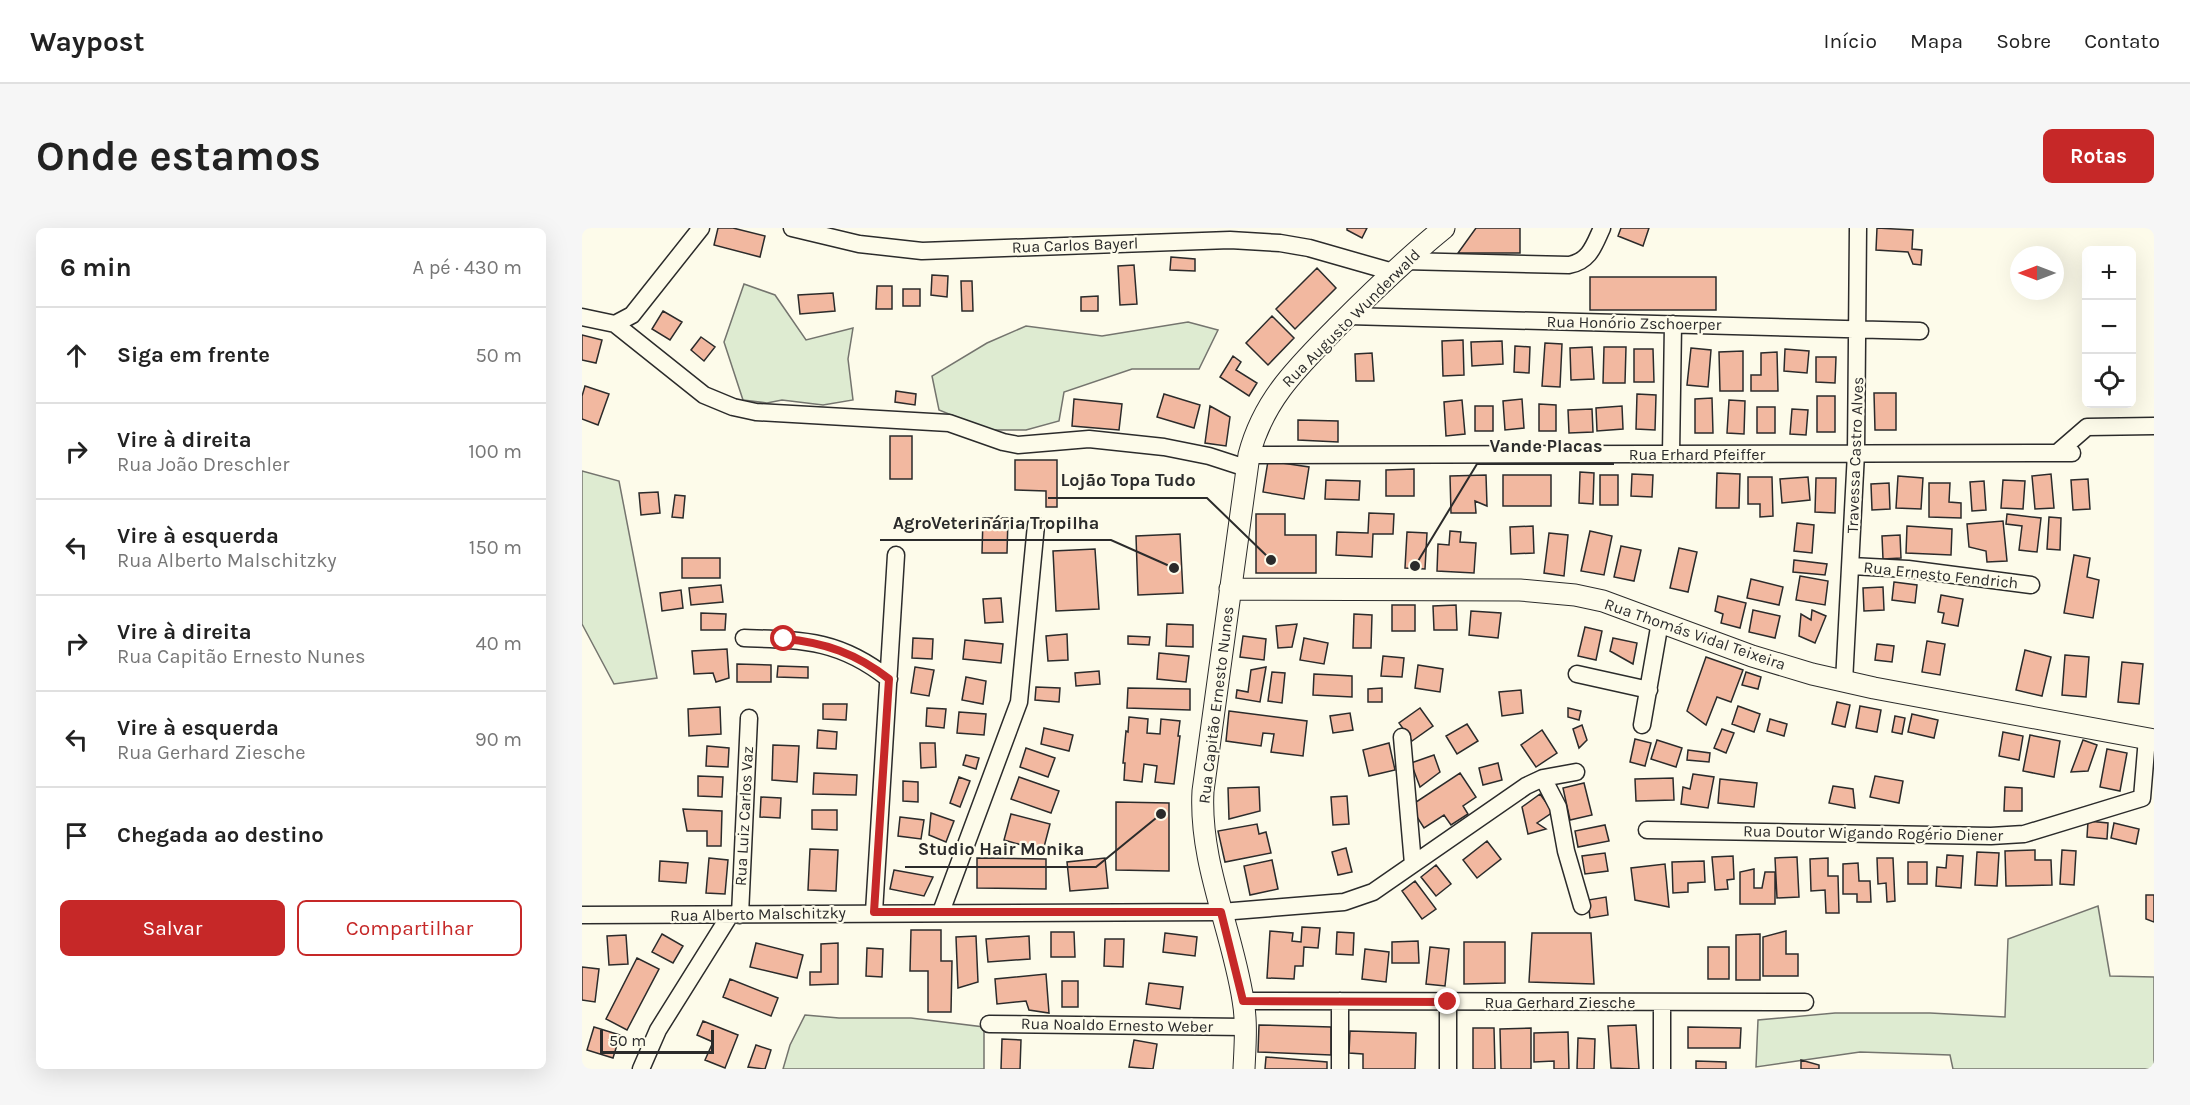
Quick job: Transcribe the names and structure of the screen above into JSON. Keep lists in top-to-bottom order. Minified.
{"streets":{"main road":["Rua Augusto Wunderwald","Rua Thomás Vidal Teixeira","Rua Capitão Ernesto Nunes"],"street":["Rua Carlos Bayerl","Rua Honório Zschoerper","Rua Erhard Pfeiffer","Travessa Castro Alves","Rua Ernesto Fendrich","Rua Luiz Carlos Vaz","Rua Doutor Wigando Rogério Diener","Rua Alberto Malschitzky","Rua Gerhard Ziesche","Rua Noaldo Ernesto Weber"]},"crossings":[["Rua Carlos Bayerl","Rua Augusto Wunderwald"],["Rua Augusto Wunderwald","Rua Honório Zschoerper"],["Rua Augusto Wunderwald","Rua Erhard Pfeiffer"],["Rua Augusto Wunderwald","Rua Thomás Vidal Teixeira"],["Rua Augusto Wunderwald","Rua Capitão Ernesto Nunes"],["Rua Honório Zschoerper","Travessa Castro Alves"],["Rua Erhard Pfeiffer","Travessa Castro Alves"],["Travessa Castro Alves","Rua Ernesto Fendrich"],["Travessa Castro Alves","Rua Thomás Vidal Teixeira"],["Rua Thomás Vidal Teixeira","Rua Capitão Ernesto Nunes"],["Rua Thomás Vidal Teixeira","Rua Doutor Wigando Rogério Diener"],["Rua Capitão Ernesto Nunes","Rua Alberto Malschitzky"],["Rua Capitão Ernesto Nunes","Rua Gerhard Ziesche"],["Rua Capitão Ernesto Nunes","Rua Noaldo Ernesto Weber"],["Rua Luiz Carlos Vaz","Rua Alberto Malschitzky"]],"places":["Lojão Topa Tudo","Vande Placas","AgroVeterinária Tropilha","Studio Hair Monika"],"scale_bar":"50 m","north":"left","page":{"header":"Waypost","nav":["Início","Mapa","Sobre","Contato"],"buttons":["Rotas",["Salvar","Compartilhar"]],"title":"Onde estamos","heading":["6 min","A pé · 430 m"],"map_buttons":["+","−"],"list":[["Siga em frente","50 m"],["Vire à direita","Rua João Dreschler","100 m"],["Vire à esquerda","Rua Alberto Malschitzky","150 m"],["Vire à direita","Rua Capitão Ernesto Nunes","40 m"],["Vire à esquerda","Rua Gerhard Ziesche","90 m"],"Chegada ao destino"],"scale":"50 m"}}
